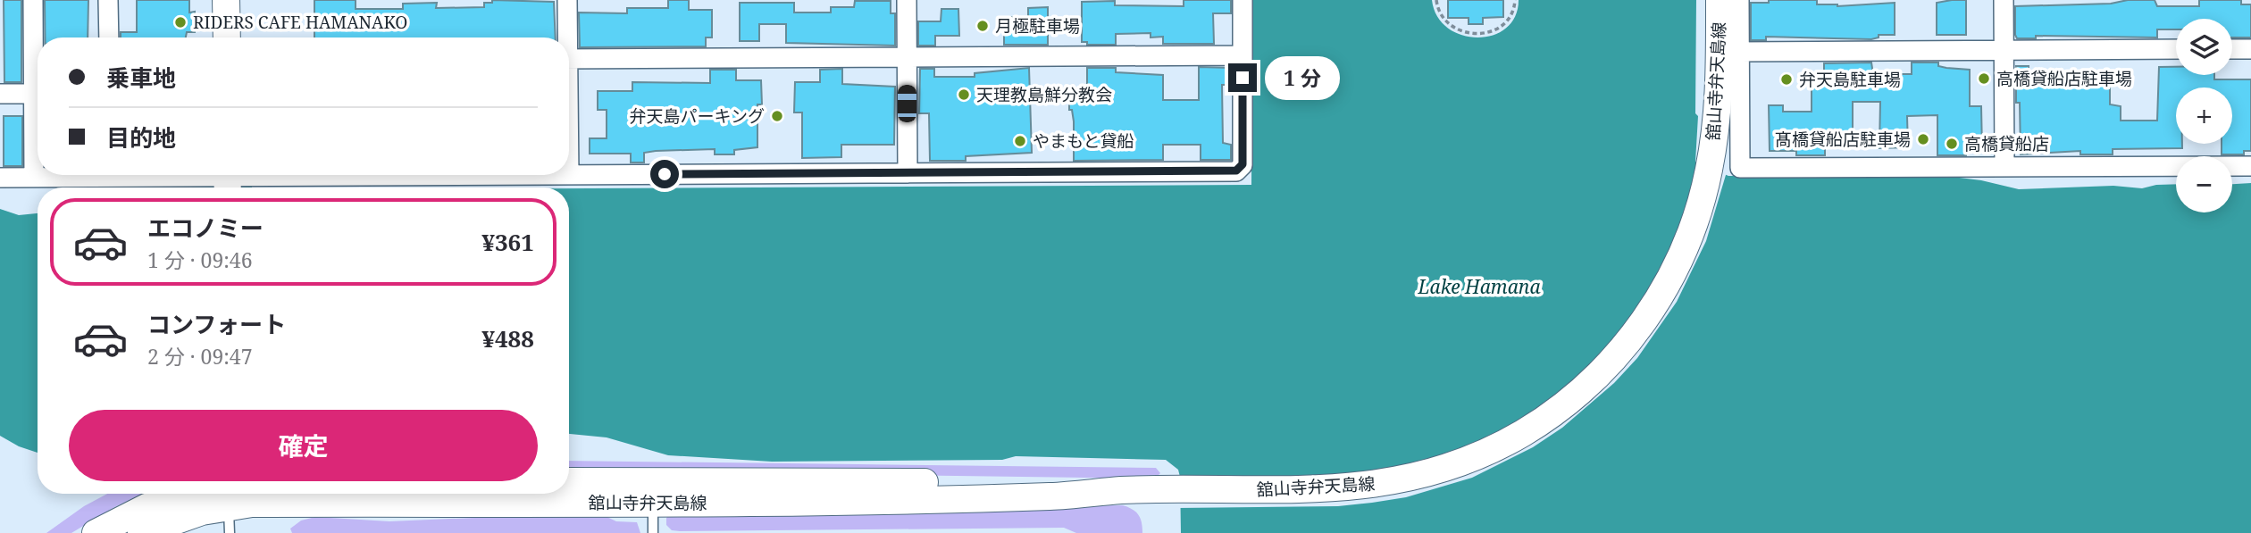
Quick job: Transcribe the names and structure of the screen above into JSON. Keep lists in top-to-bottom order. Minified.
{"streets":{"main road":["舘山寺弁天島線"]},"water":["Lake Hamana"],"places":["RIDERS CAFE HAMANAKO","月極駐車場","高橋貸船店駐車場","弁天島駐車場","天理教島鮮分教会","弁天島パーキング","髙橋貸船店駐車場","やまもと貸船","高橋貸船店"],"page":{"map_buttons":["+","−"],"banner":["乗車地","目的地"],"bubble":"1 分","list":[{"name":"エコノミー","note":"1 分 · 09:46","value":"¥361"},{"name":"コンフォート","note":"2 分 · 09:47","value":"¥488"}],"buttons":"確定"}}
